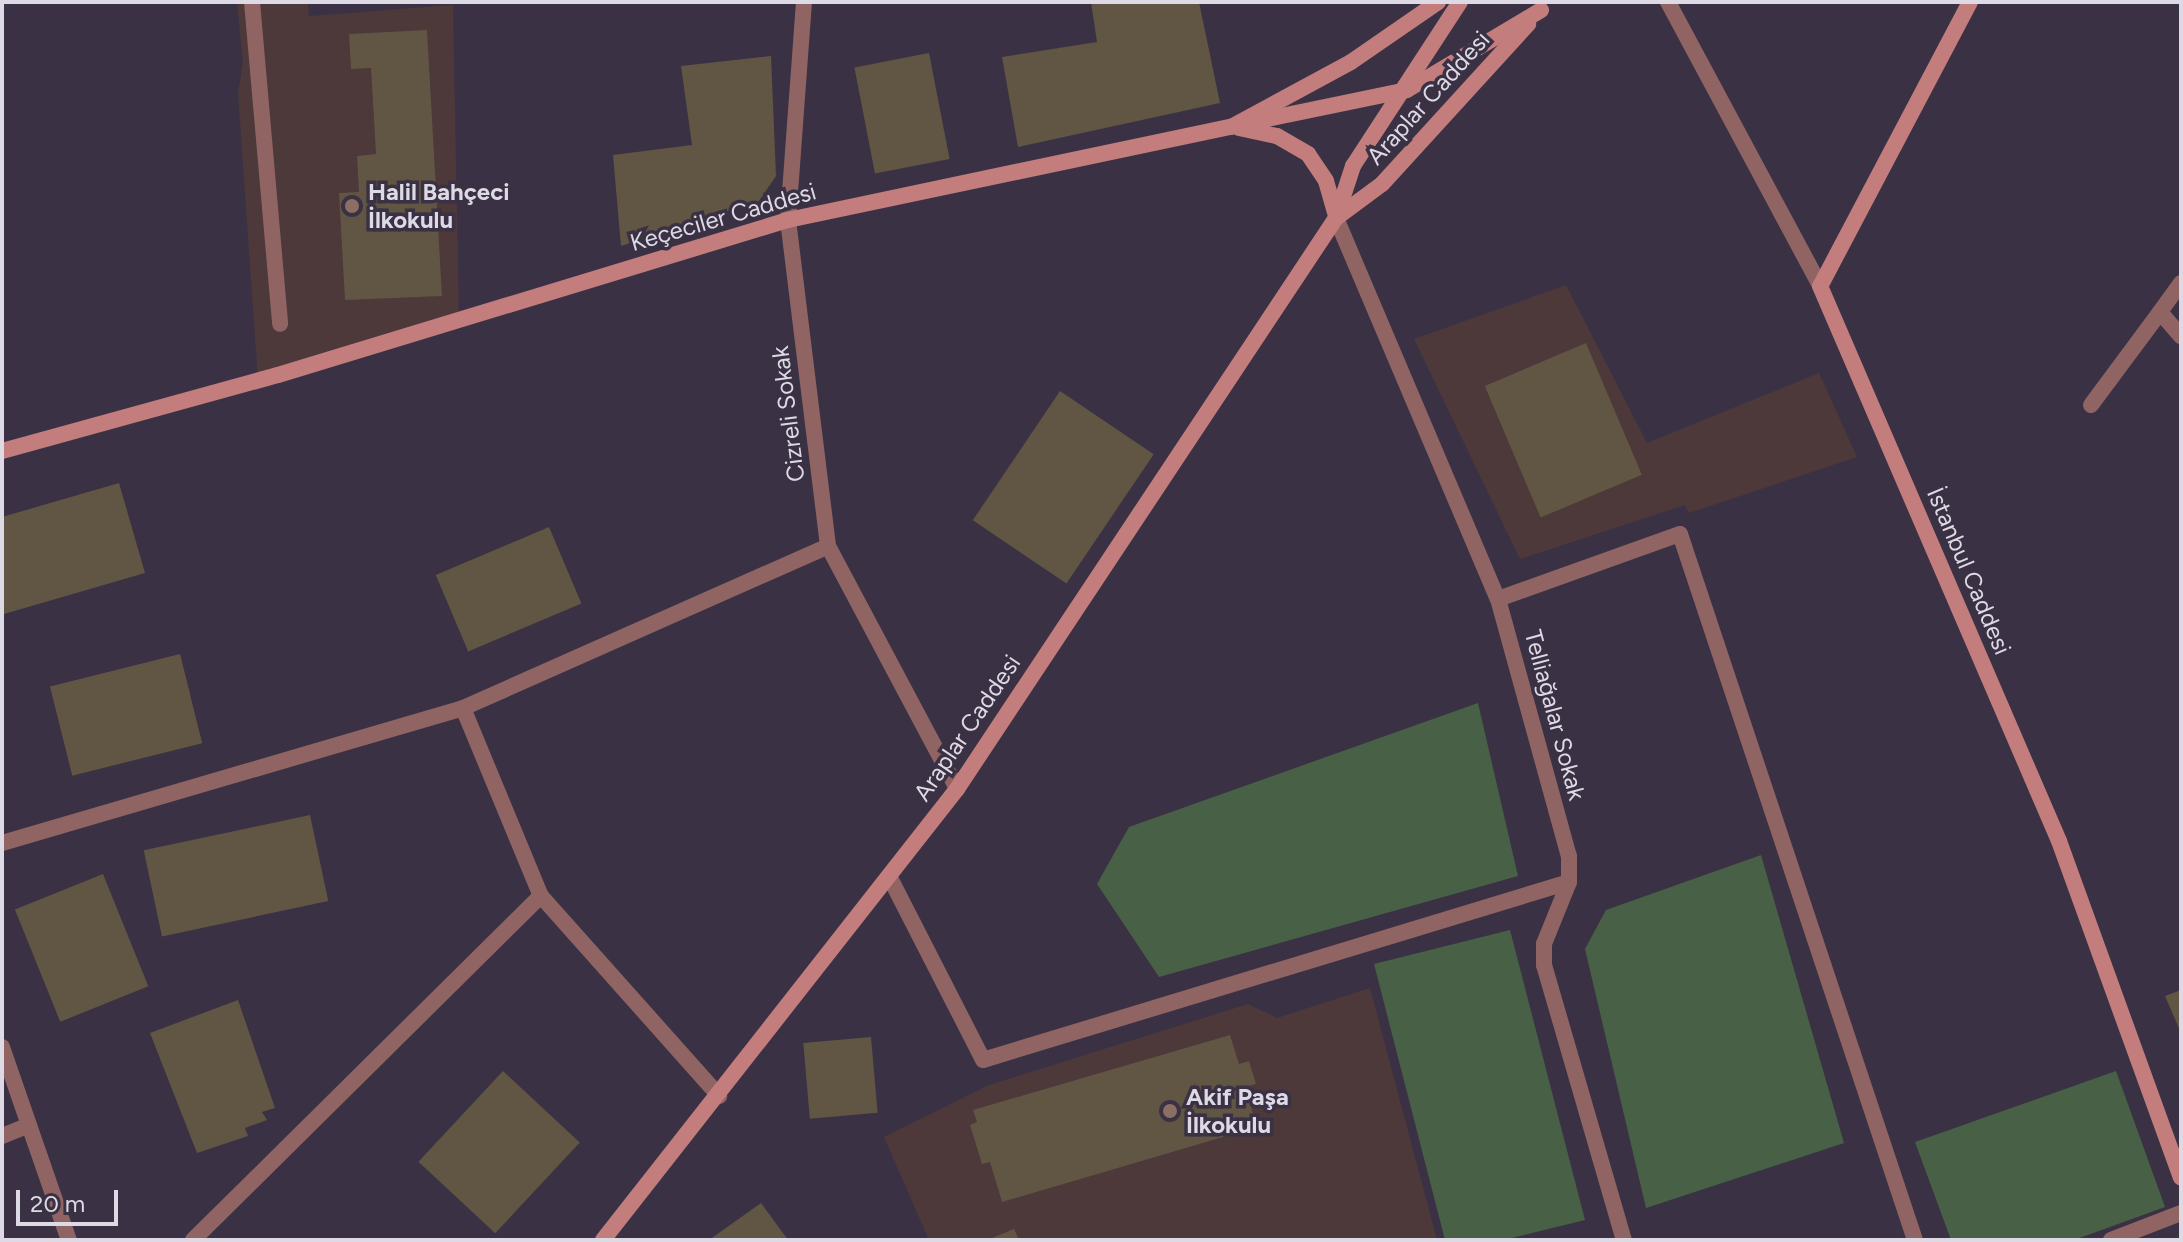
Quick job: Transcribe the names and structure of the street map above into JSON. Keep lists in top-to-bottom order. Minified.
{"streets":{"street":["Araplar Caddesi","Keçeciler Caddesi","Cizreli Sokak","İstanbul Caddesi","Telliağalar Sokak"]},"crossings":[["Araplar Caddesi","Cizreli Sokak"],["Araplar Caddesi","Telliağalar Sokak"],["Keçeciler Caddesi","Cizreli Sokak"]],"places":["Halil Bahçeci İlkokulu","Akif Paşa İlkokulu"],"scale_bar":"20 m"}
